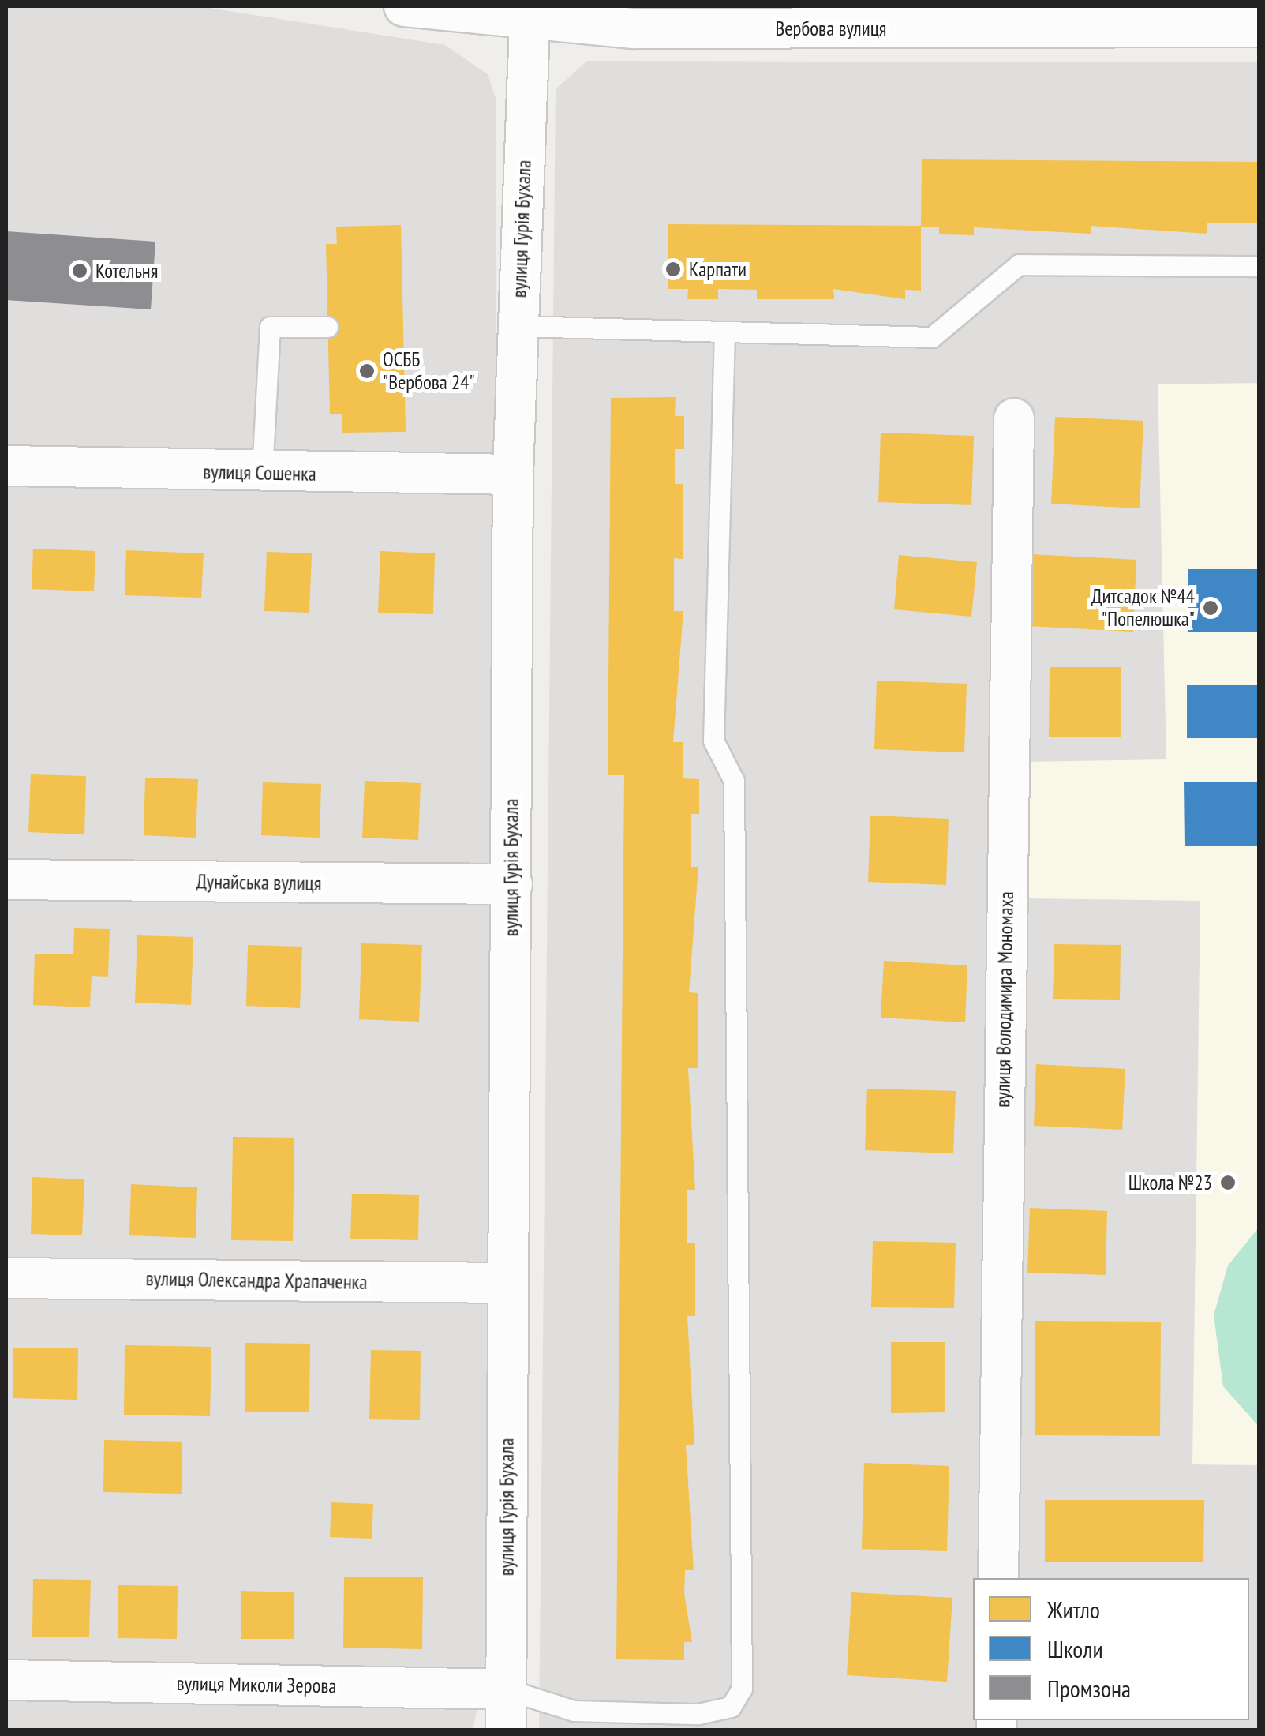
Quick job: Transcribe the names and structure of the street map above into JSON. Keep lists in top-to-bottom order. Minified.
{"streets":{"street":["Вербова вулиця","вулиця Гурія Бухала","вулиця Сошенка","Дунайська вулиця","вулиця Володимира Мономаха","вулиця Олександра Храпаченка","вулиця Миколи Зерова"]},"crossings":[["Вербова вулиця","вулиця Гурія Бухала"],["вулиця Гурія Бухала","вулиця Сошенка"],["вулиця Гурія Бухала","Дунайська вулиця"],["вулиця Гурія Бухала","вулиця Олександра Храпаченка"],["вулиця Гурія Бухала","вулиця Миколи Зерова"]],"places":["Карпати","Котельня","ОСББ \"Вербова 24\"","Дитсадок №44 \"Попелюшка\"","Школа №23"],"legend":["Житло","Школи","Промзона"]}
